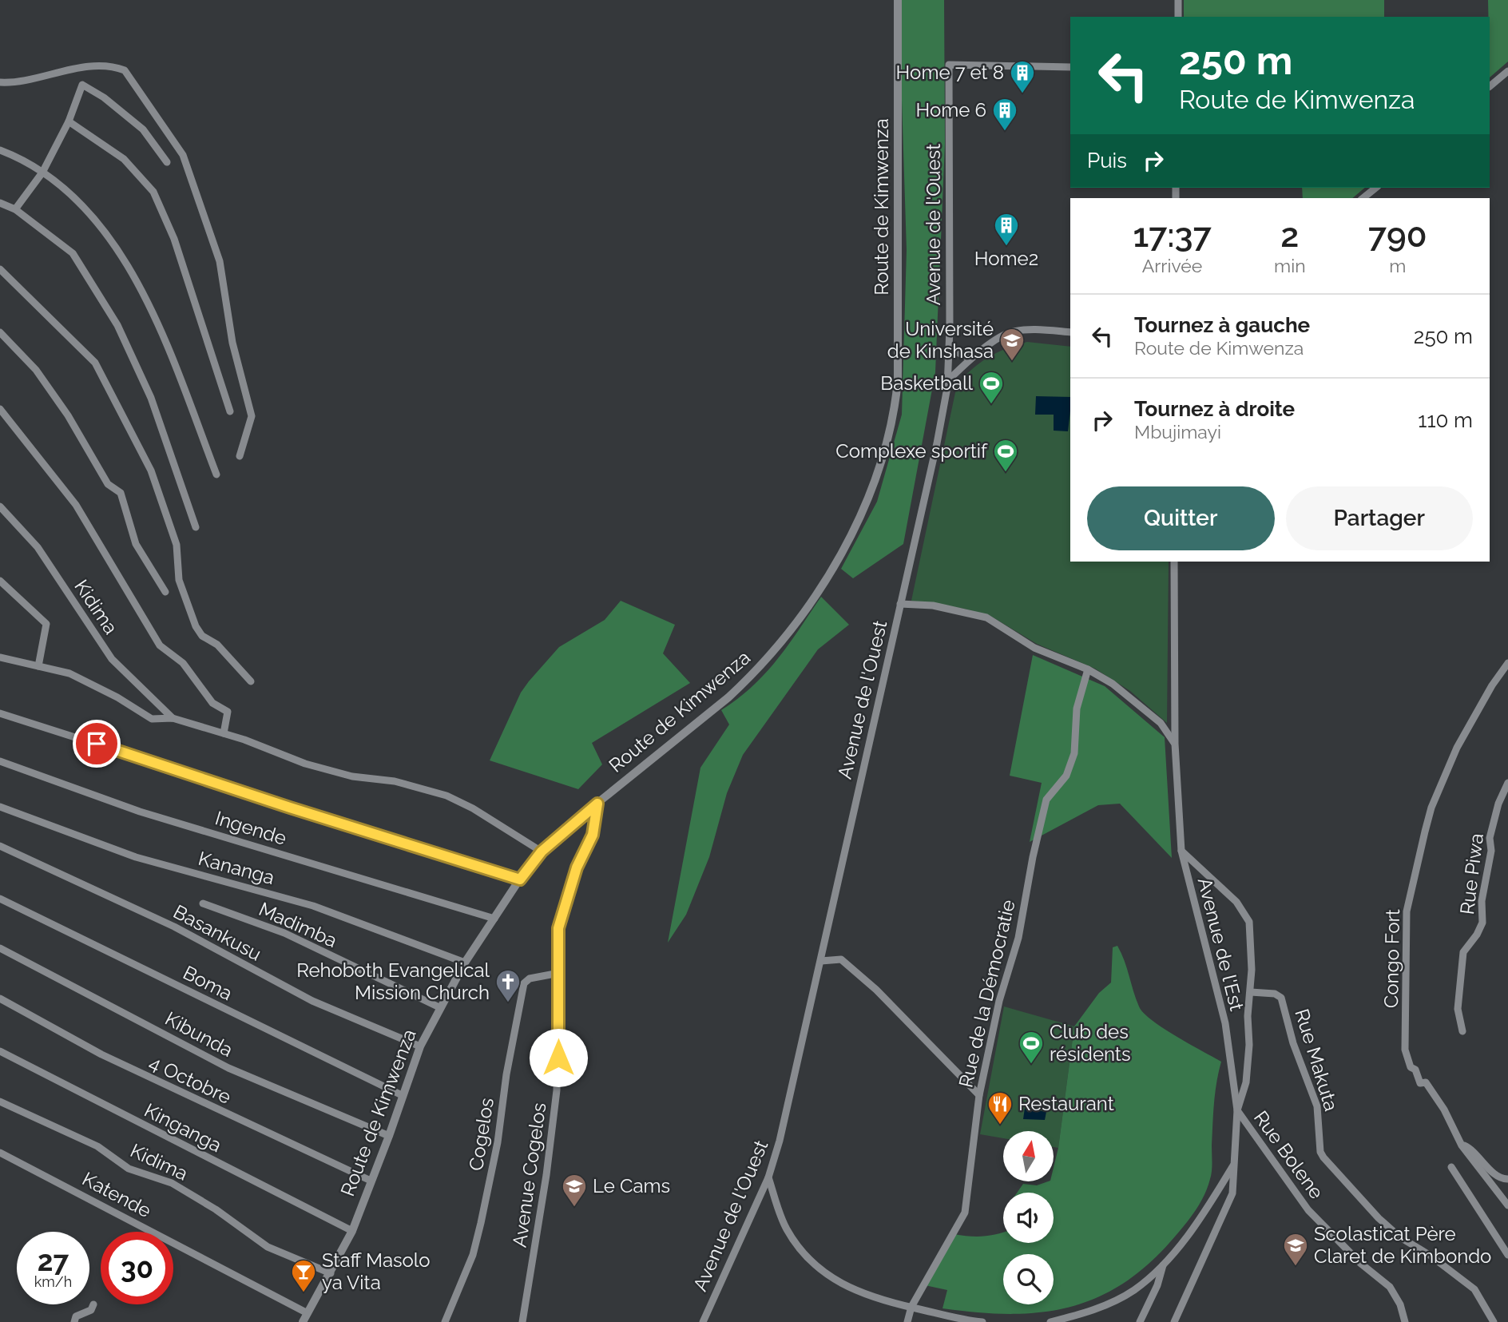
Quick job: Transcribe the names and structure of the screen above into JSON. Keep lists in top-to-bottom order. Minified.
{"streets":{"street":["Route de Kimwenza","Avenue de l'Ouest","Kidima","Ingende","Kananga","Rue Piwa","Madimba","Basankusu","Avenue de l'Est","Congo Fort","Boma","Rue de la Démocratie","Kibunda","Rue Makuta","4 Octobre","Kinganga","Cogelos","Rue Bolene","Avenue Cogelos","Katende"]},"crossings":[["Route de Kimwenza","Kidima"],["Route de Kimwenza","Ingende"],["Route de Kimwenza","Kananga"],["Route de Kimwenza","Madimba"],["Route de Kimwenza","Basankusu"],["Route de Kimwenza","Boma"],["Route de Kimwenza","Kibunda"],["Route de Kimwenza","4 Octobre"],["Route de Kimwenza","Kinganga"],["Route de Kimwenza","Avenue Cogelos"],["Route de Kimwenza","Katende"],["Avenue de l'Est","Rue Bolene"],["Cogelos","Avenue Cogelos"]],"places":{"building":["Home 7 et 8","Home 6","Home2"],"school or university":["Université de Kinshasa","Le Cams","Scolasticat Père Claret de Kimbondo"],"sports":["Basketball","Complexe sportif","Club des résidents"],"church":["Rehoboth Evangelical Mission Church"],"restaurant":["Restaurant"],"bar":["Staff Masolo ya Vita"]},"north":"top","page":{"turn":["250 m","Route de Kimwenza"],"then":"Puis","eta":["17:37","Arrivée","2","min","790","m"],"list":[{"name":"Tournez à gauche","note":"Route de Kimwenza","value":"250 m"},{"name":"Tournez à droite","note":"Mbujimayi","value":"110 m"}],"buttons":["Quitter","Partager"],"speed":"27 km/h","limit":"30"}}
